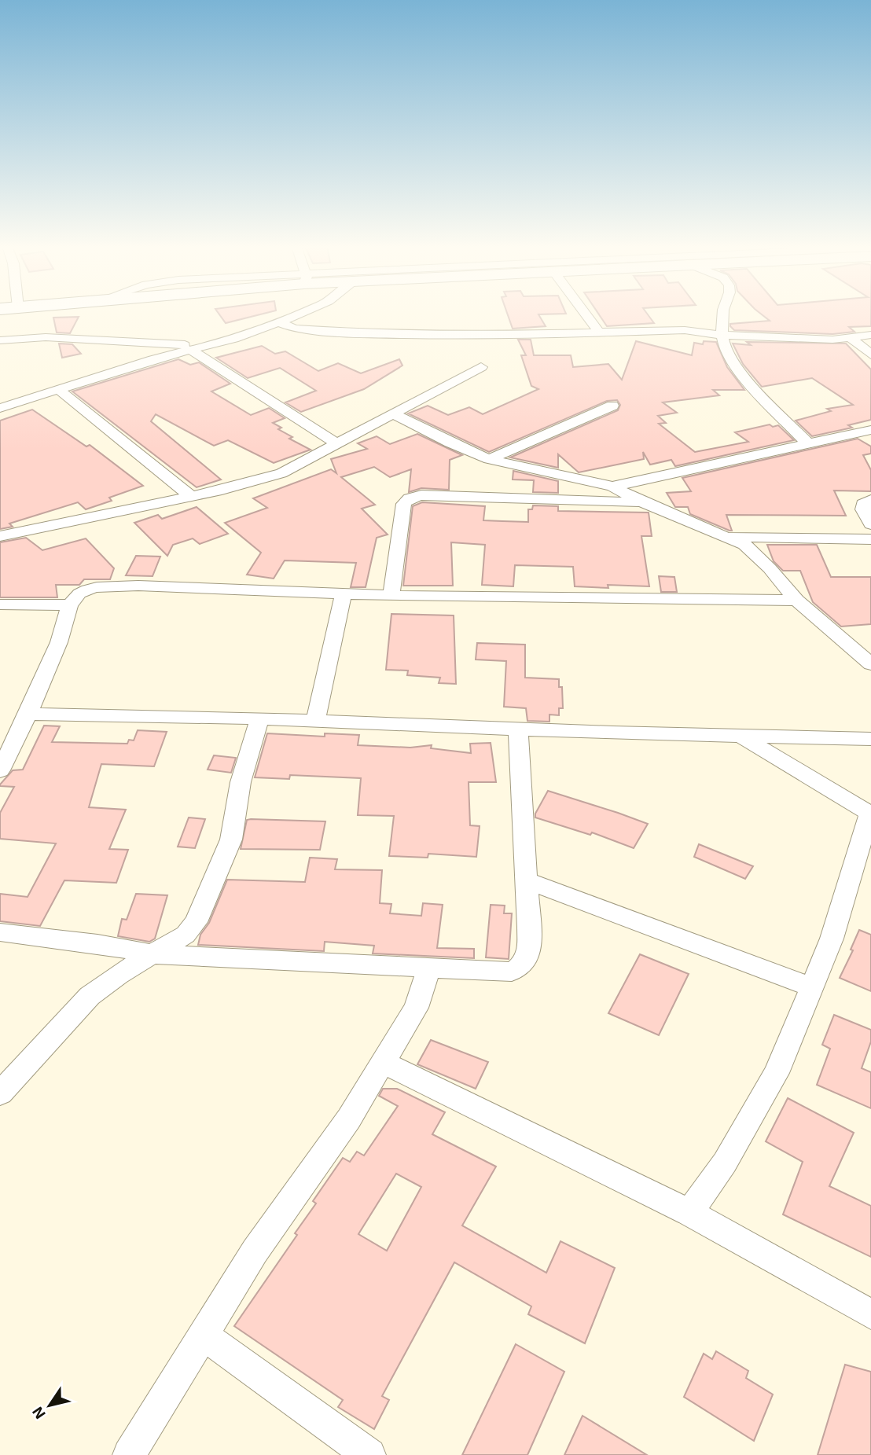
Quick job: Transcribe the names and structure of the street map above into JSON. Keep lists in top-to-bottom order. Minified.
{"north":"bottom left"}
